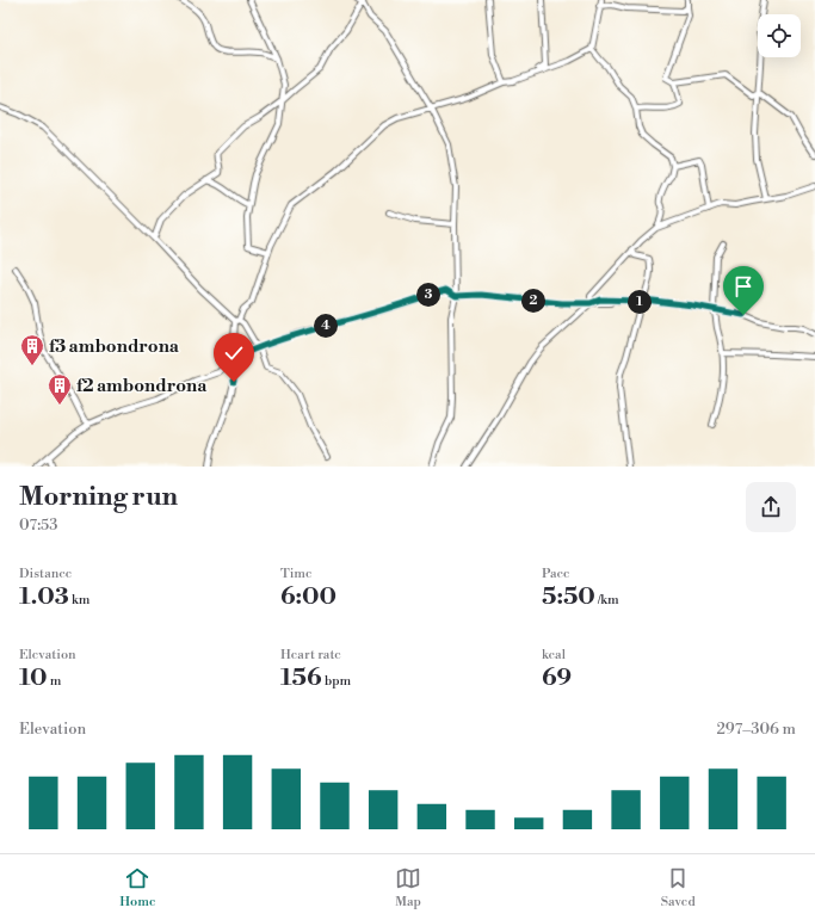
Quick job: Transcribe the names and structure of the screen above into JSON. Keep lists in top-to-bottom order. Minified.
{"places":{"building":["f3 ambondrona","f2 ambondrona"]},"page":{"pins":["3","2","1","4"],"heading":["Morning run","07:53"],"stats":[["Distance","1.03 km"],["Time","6:00"],["Pace","5:50 /km"],["Elevation","10 m"],["Heart rate","156 bpm"],["kcal","69"]],"chart":["Elevation","297–306 m"],"tabs":["Home","Map","Saved"]}}
